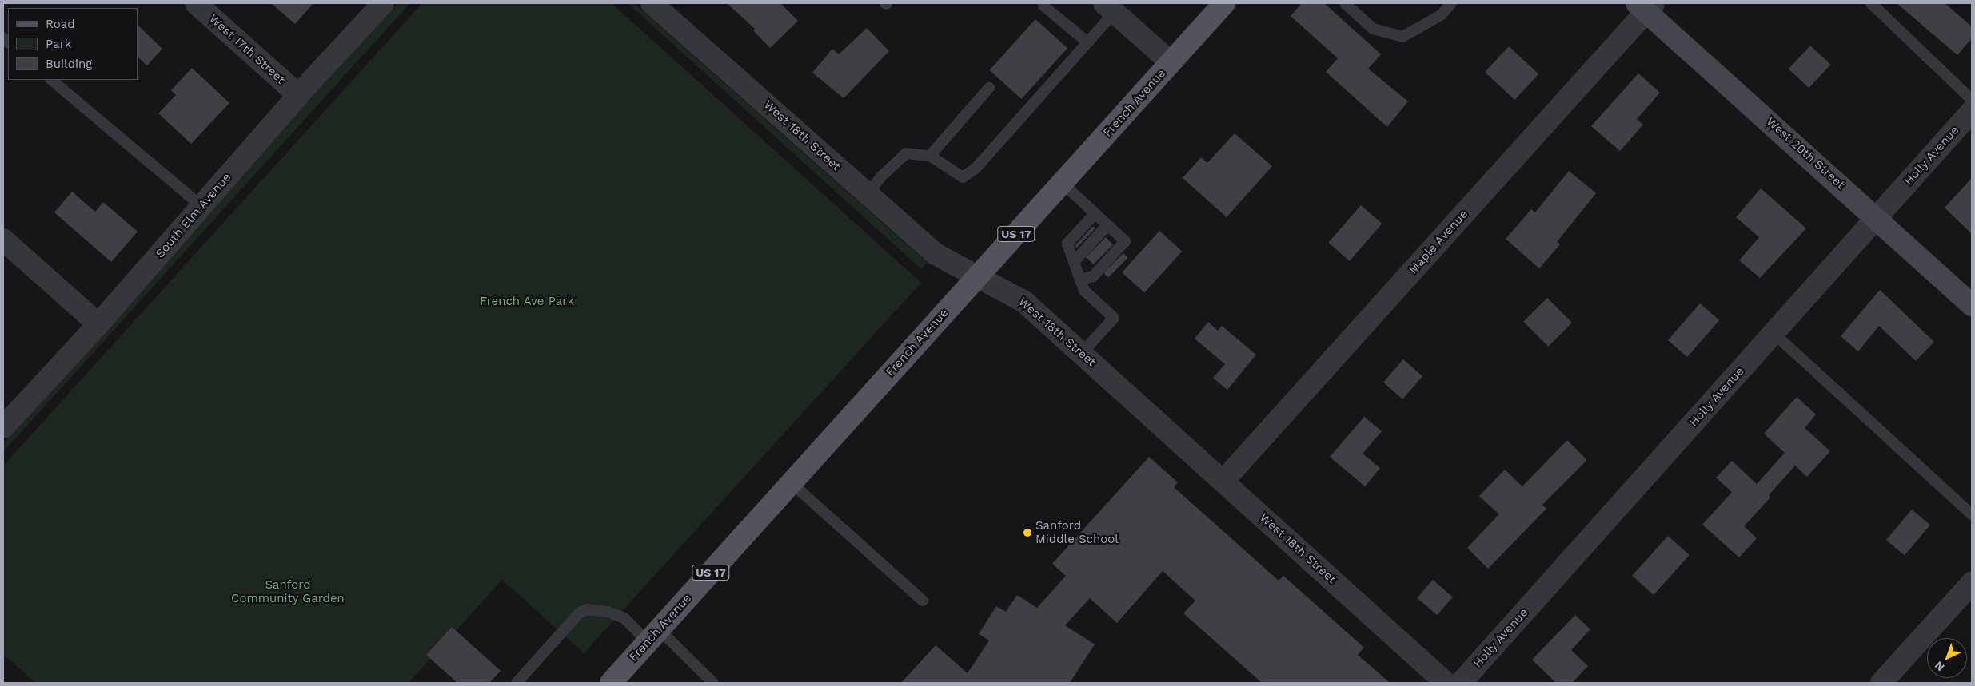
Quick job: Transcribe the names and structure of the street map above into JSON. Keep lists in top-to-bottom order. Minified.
{"streets":{"main road":["French Avenue","US 17"],"street":["West 17th Street","West 18th Street","West 20th Street","Holly Avenue","South Elm Avenue","Maple Avenue"]},"crossings":[["West 17th Street","South Elm Avenue"],["French Avenue","West 18th Street"],["West 18th Street","Maple Avenue"],["West 20th Street","Holly Avenue"],["West 20th Street","Maple Avenue"]],"parks":["French Ave Park","Sanford Community Garden"],"places":["Sanford Middle School"],"legend":["Road","Park","Building"],"north":"bottom left"}
